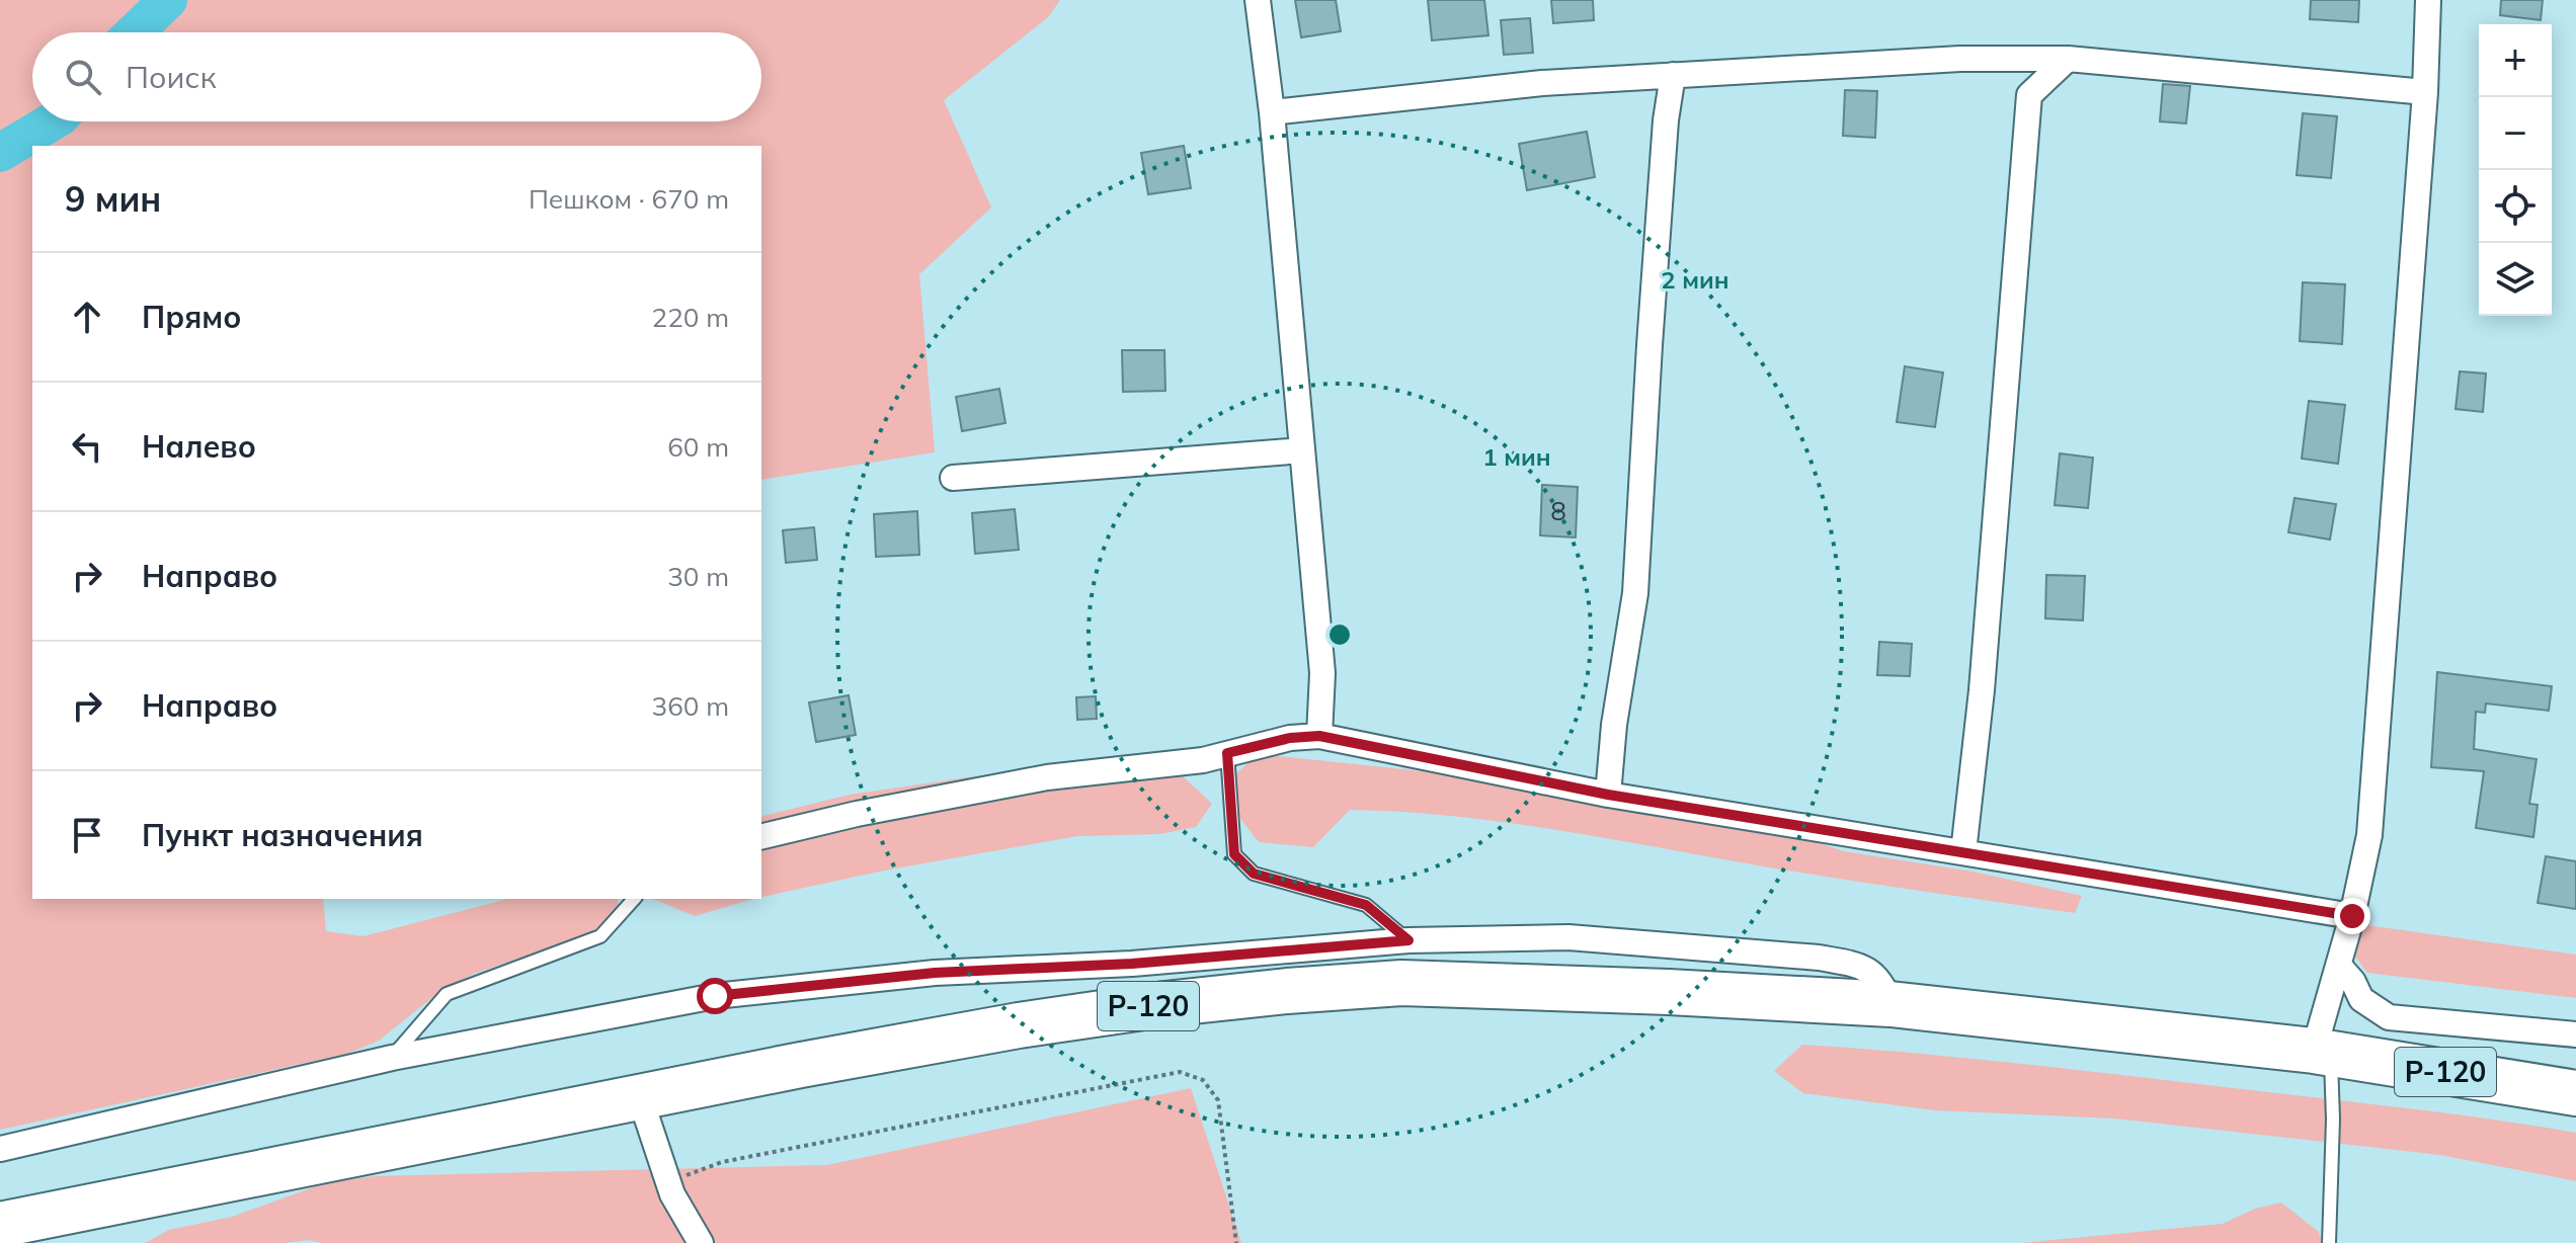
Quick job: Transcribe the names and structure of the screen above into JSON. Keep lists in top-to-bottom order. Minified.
{"streets":{"highway":["Р-120"]},"house_numbers":["8"],"page":{"map_buttons":["+","−"],"search":"Поиск","heading":["9 мин","Пешком · 670 m"],"list":[["Прямо","220 m"],["Налево","60 m"],["Направо","30 m"],["Направо","360 m"],"Пункт назначения"]},"rings":["2 мин","1 мин"]}
